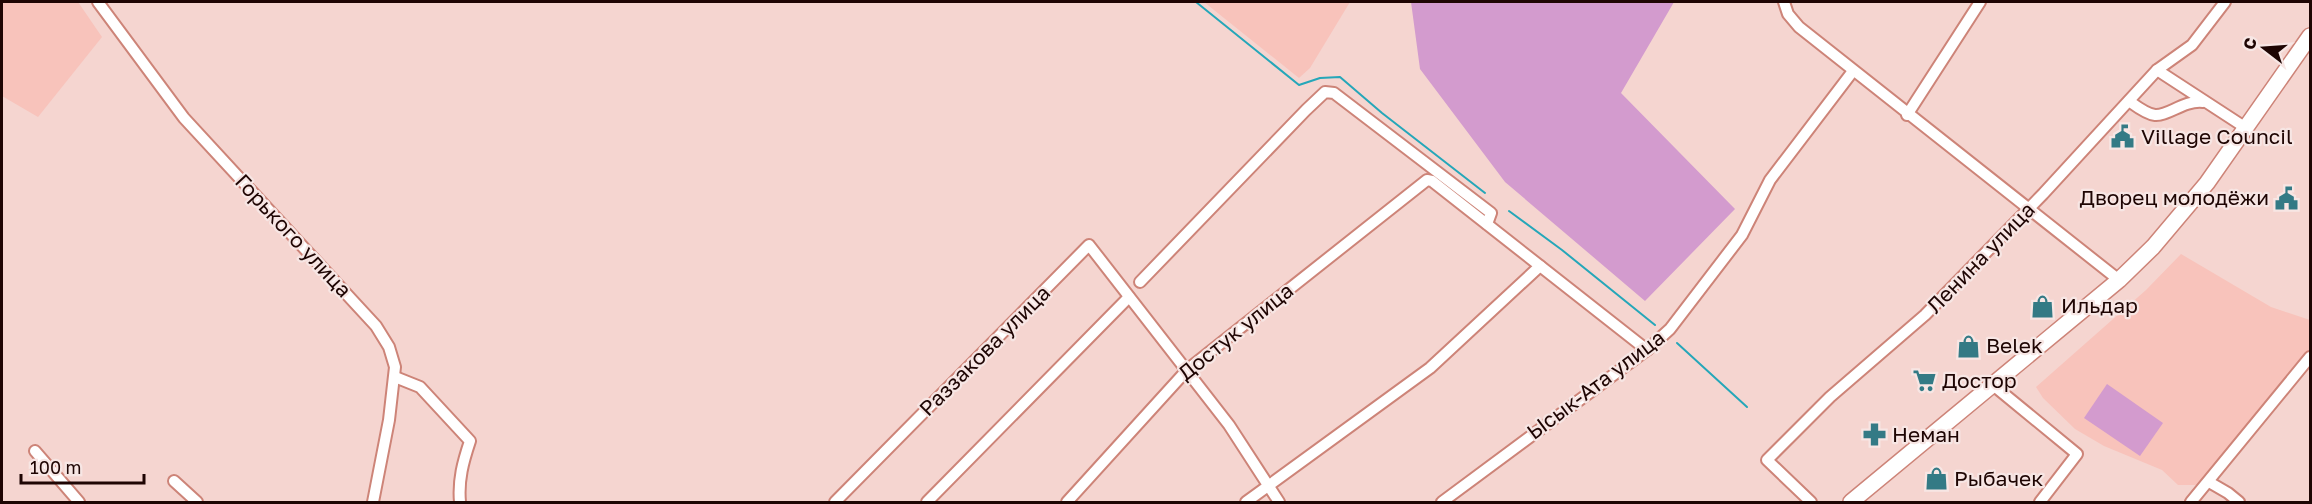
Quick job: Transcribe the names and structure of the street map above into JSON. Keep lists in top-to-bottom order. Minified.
{"streets":{"street":["Горького улица","Ленина улица","Достук улица","Раззакова улица","Ысык-Ата улица"]},"crossings":[["Достук улица","Раззакова улица"]],"places":{"public building":["Village Council","Дворец молодёжи"],"shop":["Ильдар","Belek","Рыбачек"],"supermarket":["Достор"],"pharmacy":["Неман"]},"scale_bar":"100 m","north":"left"}
